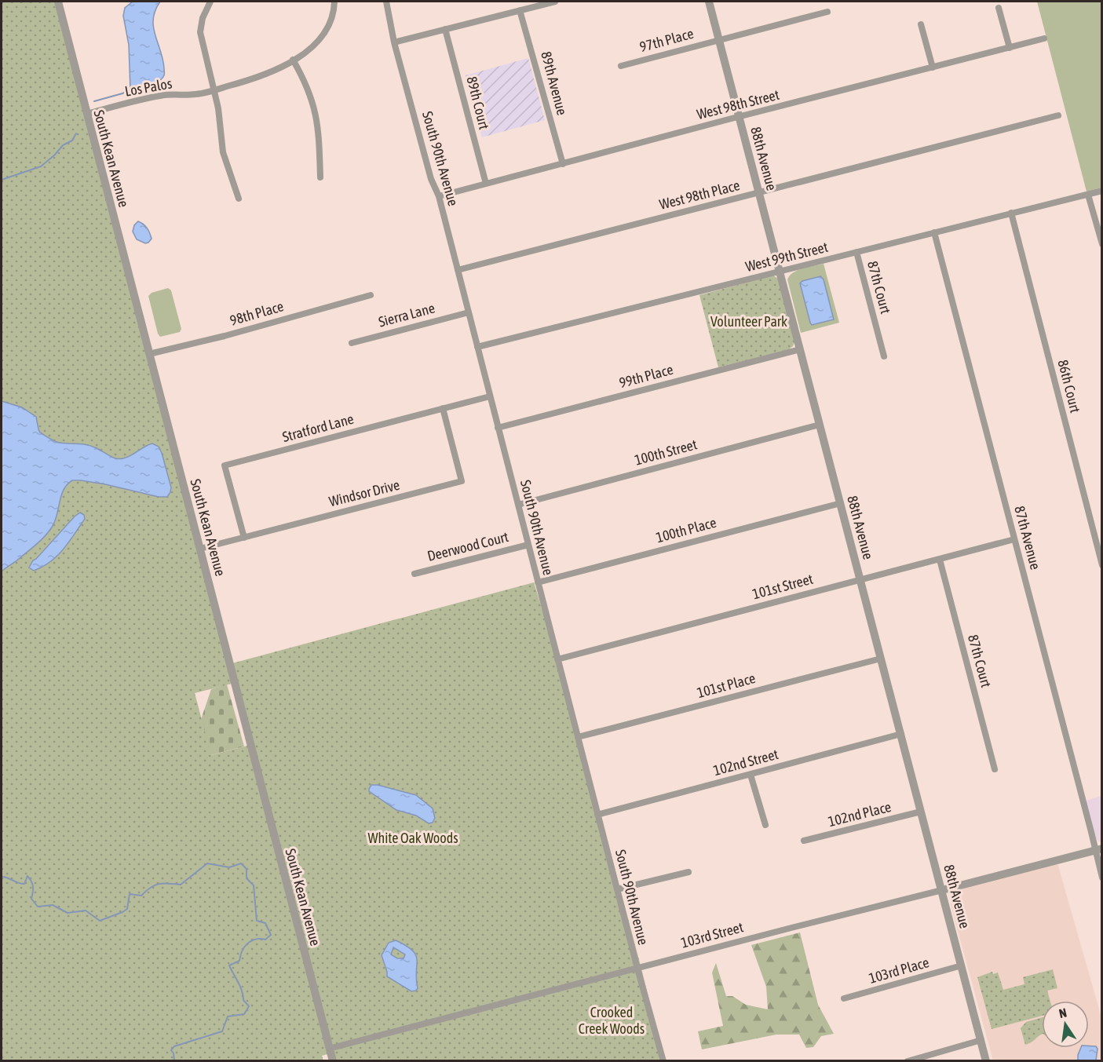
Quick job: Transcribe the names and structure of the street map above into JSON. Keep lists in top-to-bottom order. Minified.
{"streets":{"street":["97th Place","89th Avenue","Los Palos","89th Court","West 98th Street","South Kean Avenue","South 90th Avenue","88th Avenue","West 98th Place","West 99th Street","87th Court","98th Place","Sierra Lane","99th Place","86th Court","Stratford Lane","100th Street","Windsor Drive","100th Place","87th Avenue","Deerwood Court","101st Street","101st Place","102nd Street","102nd Place","103rd Street","103rd Place"]},"crossings":[["97th Place","88th Avenue"],["89th Avenue","West 98th Street"],["Los Palos","South Kean Avenue"],["89th Court","West 98th Street"],["West 98th Street","South 90th Avenue"],["West 98th Street","88th Avenue"],["South Kean Avenue","98th Place"],["South Kean Avenue","Windsor Drive"],["South Kean Avenue","103rd Street"],["South 90th Avenue","West 98th Place"],["South 90th Avenue","West 99th Street"],["South 90th Avenue","Sierra Lane"],["South 90th Avenue","99th Place"],["South 90th Avenue","Stratford Lane"],["South 90th Avenue","100th Street"],["South 90th Avenue","100th Place"],["South 90th Avenue","Deerwood Court"],["South 90th Avenue","101st Street"],["South 90th Avenue","101st Place"],["South 90th Avenue","102nd Street"],["South 90th Avenue","103rd Street"],["88th Avenue","West 98th Place"],["88th Avenue","West 99th Street"],["88th Avenue","99th Place"],["88th Avenue","100th Street"],["88th Avenue","100th Place"],["88th Avenue","101st Street"],["88th Avenue","101st Place"],["88th Avenue","102nd Street"],["88th Avenue","102nd Place"],["88th Avenue","103rd Street"],["88th Avenue","103rd Place"],["West 99th Street","87th Court"],["West 99th Street","86th Court"],["West 99th Street","87th Avenue"],["87th Court","101st Street"],["Stratford Lane","Windsor Drive"],["87th Avenue","101st Street"],["87th Avenue","103rd Street"]],"parks":["Volunteer Park","White Oak Woods","Crooked Creek Woods"],"north":"top"}
